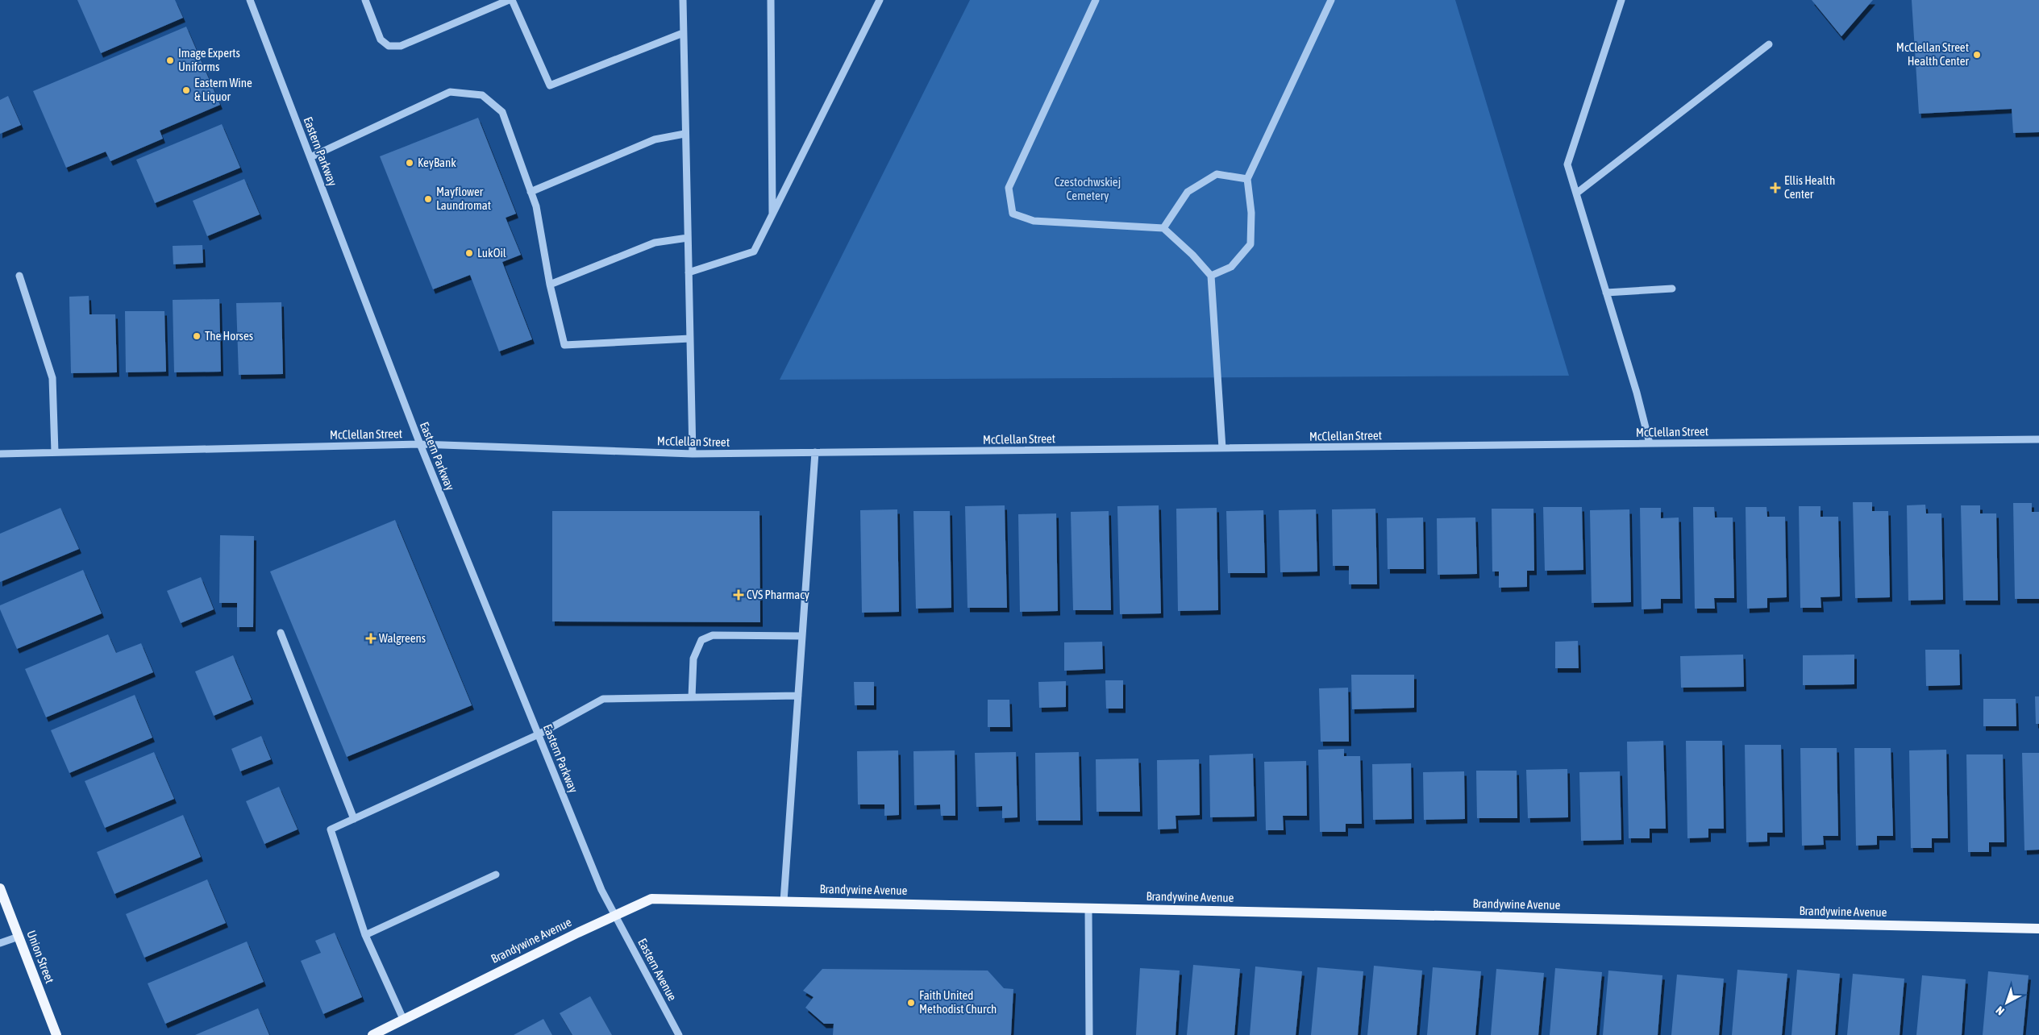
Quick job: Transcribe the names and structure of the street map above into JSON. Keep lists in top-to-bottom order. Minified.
{"streets":{"main road":["Brandywine Avenue","Union Street"],"street":["Eastern Parkway","McClellan Street","Eastern Avenue"]},"crossings":[["Eastern Parkway","McClellan Street"],["Eastern Parkway","Brandywine Avenue"],["Eastern Parkway","Eastern Avenue"],["Brandywine Avenue","Eastern Avenue"]],"parks":["Czestochwskiej Cemetery"],"places":{"other":["McClellan Street Health Center","Image Experts Uniforms","Eastern Wine & Liquor","KeyBank","Mayflower Laundromat","LukOil","The Horses","Faith United Methodist Church"],"health":["Ellis Health Center","CVS Pharmacy","Walgreens"]},"north":"bottom left"}
